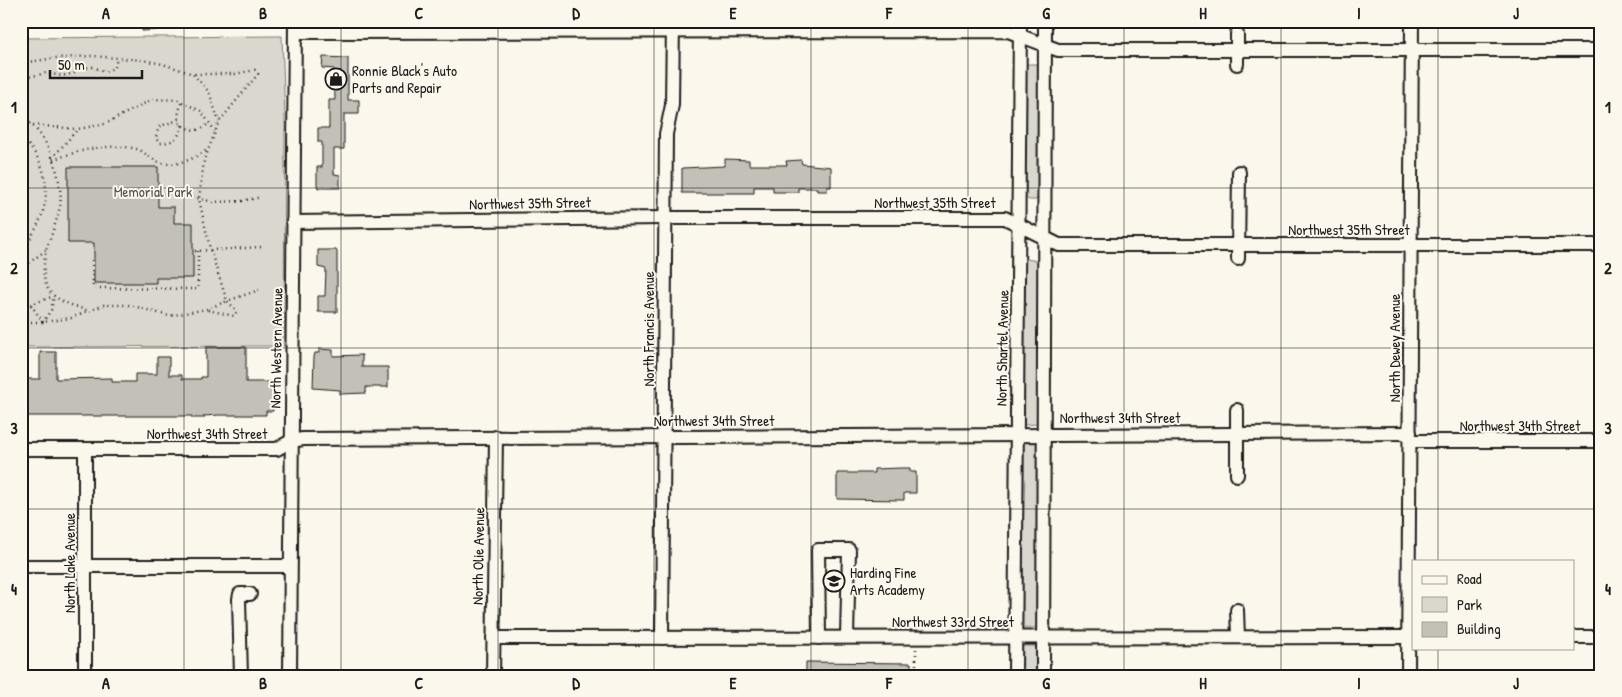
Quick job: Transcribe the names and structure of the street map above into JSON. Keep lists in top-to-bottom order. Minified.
{"streets":{"street":["Northwest 35th Street","North Francis Avenue","North Western Avenue","North Shartel Avenue","North Dewey Avenue","Northwest 34th Street","North Olie Avenue","North Lake Avenue","Northwest 33rd Street"]},"crossings":[["Northwest 35th Street","North Francis Avenue"],["Northwest 35th Street","North Western Avenue"],["Northwest 35th Street","North Shartel Avenue"],["Northwest 35th Street","North Dewey Avenue"],["North Francis Avenue","Northwest 34th Street"],["North Francis Avenue","Northwest 33rd Street"],["North Western Avenue","Northwest 34th Street"],["North Shartel Avenue","Northwest 34th Street"],["North Shartel Avenue","Northwest 33rd Street"],["North Dewey Avenue","Northwest 34th Street"],["North Dewey Avenue","Northwest 33rd Street"],["Northwest 34th Street","North Olie Avenue"],["Northwest 34th Street","North Lake Avenue"],["North Olie Avenue","Northwest 33rd Street"]],"parks":["Memorial Park"],"places":{"shop":["Ronnie Black's Auto Parts and Repair"],"school or university":["Harding Fine Arts Academy"]},"legend":["Road","Park","Building"],"scale_bar":"50 m","grid":{"columns":["A","B","C","D","E","F","G","H","I","J"],"rows":["1","2","3","4"]}}
